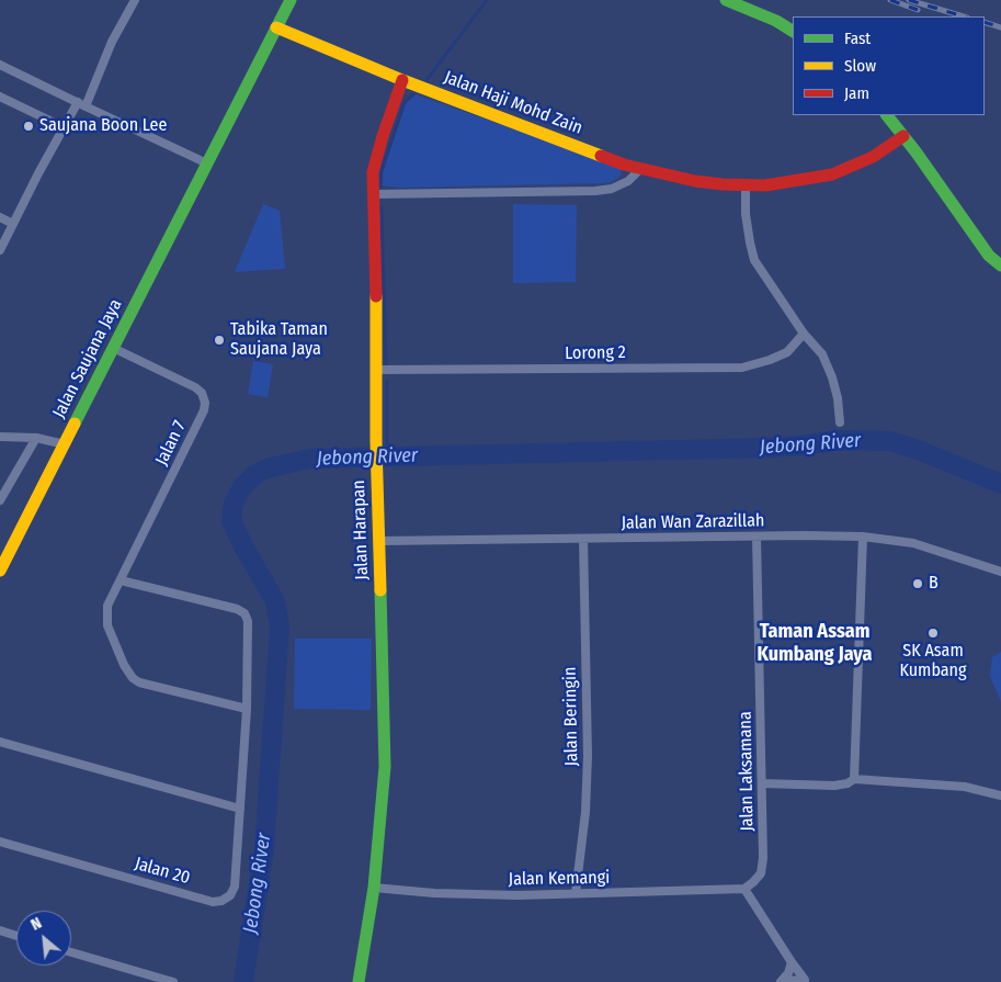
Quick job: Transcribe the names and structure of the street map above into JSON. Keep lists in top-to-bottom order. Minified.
{"streets":{"street":["Jalan Haji Mohd Zain","Lorong 2","Jalan Saujana Jaya","Jalan 7","Jalan Wan Zarazillah","Jalan Harapan","Jalan Beringin","Jalan Laksamana","Jalan 20","Jalan Kemangi"]},"crossings":[["Jalan Haji Mohd Zain","Jalan Harapan"],["Lorong 2","Jalan Harapan"],["Jalan Saujana Jaya","Jalan 7"],["Jalan Wan Zarazillah","Jalan Harapan"],["Jalan Wan Zarazillah","Jalan Beringin"],["Jalan Wan Zarazillah","Jalan Laksamana"],["Jalan Harapan","Jalan Kemangi"],["Jalan Beringin","Jalan Kemangi"],["Jalan Laksamana","Jalan Kemangi"]],"districts":["Taman Assam Kumbang Jaya"],"water":["Jebong River"],"places":["Saujana Boon Lee","Tabika Taman Saujana Jaya","B","SK Asam Kumbang"],"legend":["Fast","Slow","Jam"],"north":"top left"}
